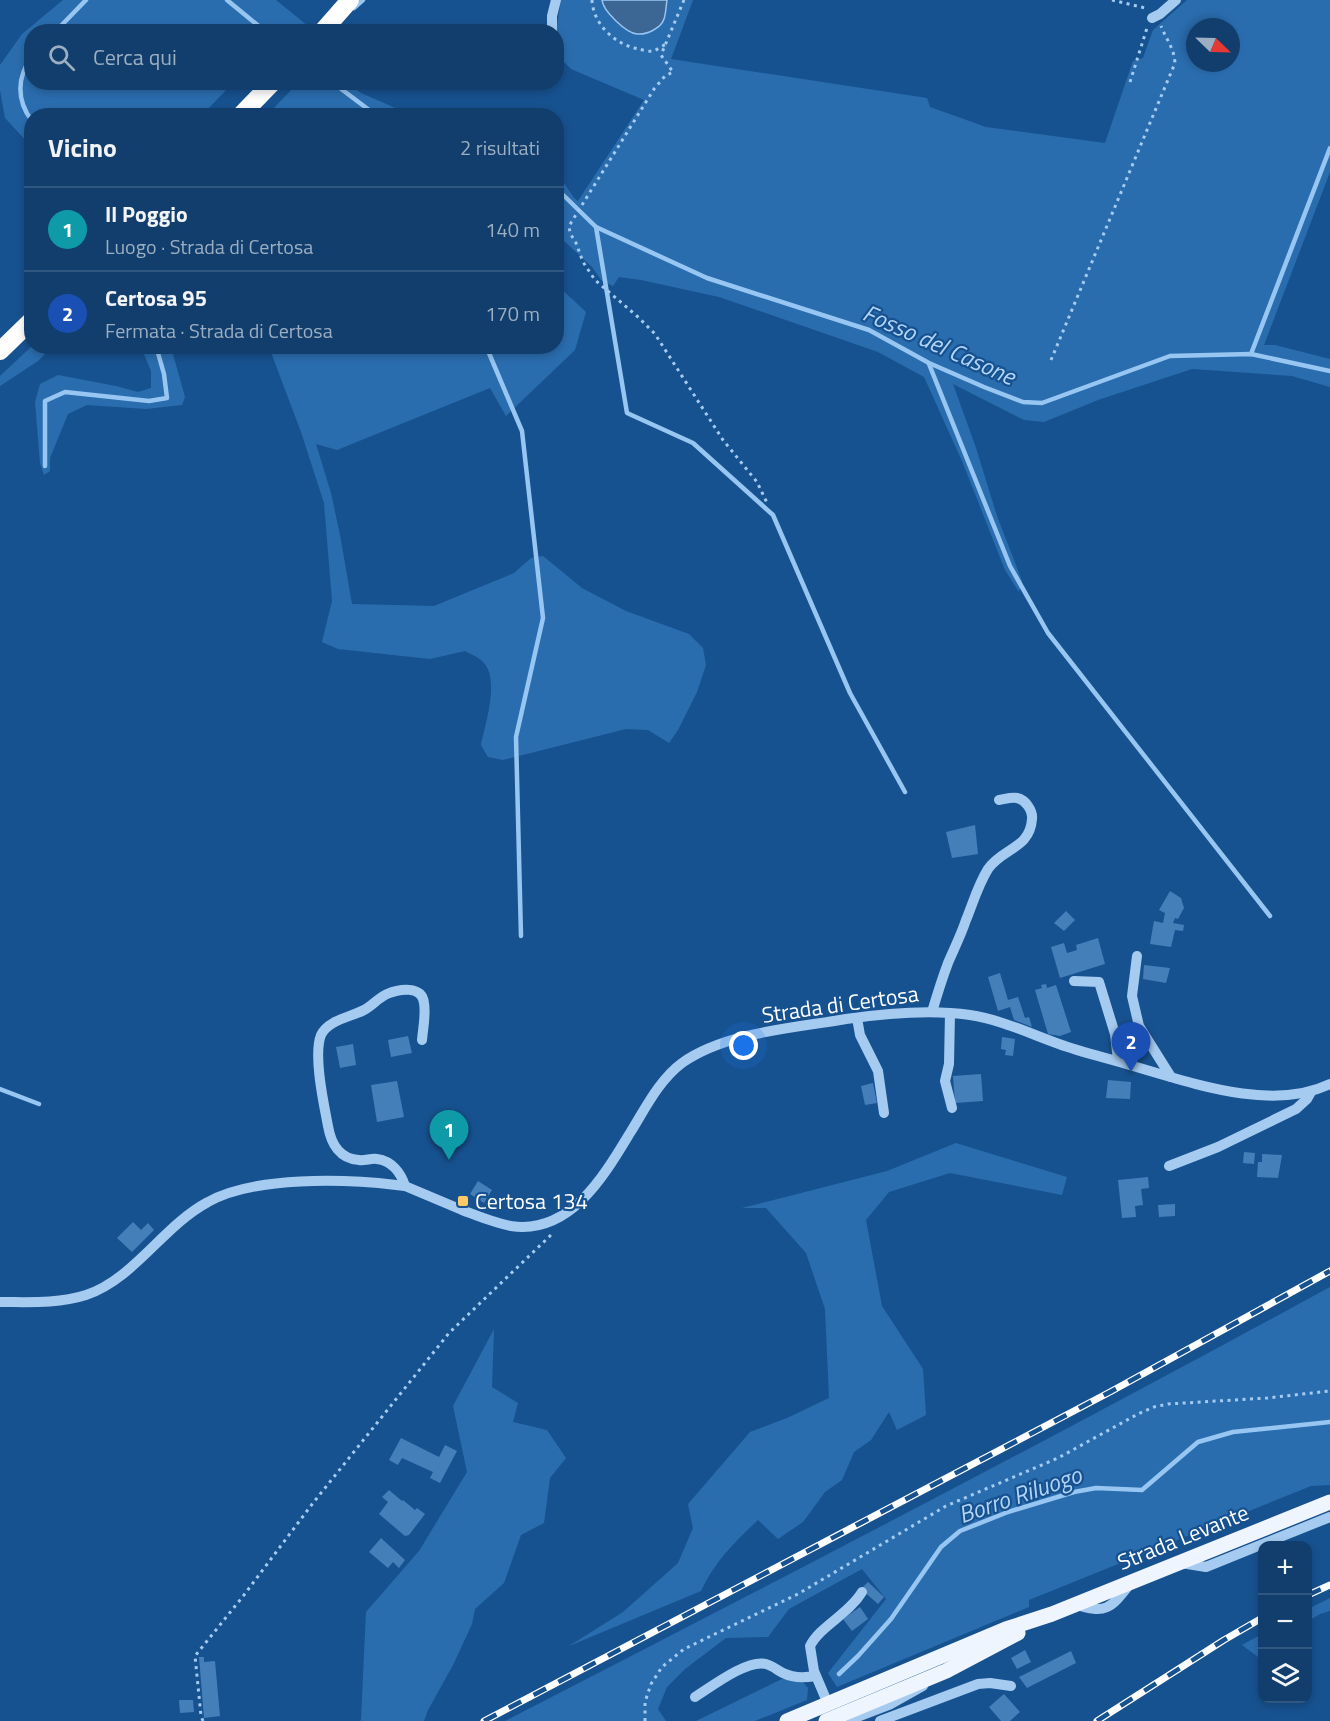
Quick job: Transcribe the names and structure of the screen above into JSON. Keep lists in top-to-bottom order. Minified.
{"streets":{"main road":["Strada Levante"],"street":["Strada di Certosa"]},"water":["Fosso del Casone","Borro Riluogo"],"places":{"transit":["Certosa 134"]},"north":"bottom right","page":{"search":"Cerca qui","heading":["Vicino","2 risultati"],"list":[{"mark":"1","name":"Il Poggio","note":"Luogo · Strada di Certosa","value":"140 m"},{"mark":"2","name":"Certosa 95","note":"Fermata · Strada di Certosa","value":"170 m"}],"pins":["2","1"],"map_buttons":["+","−"]}}
